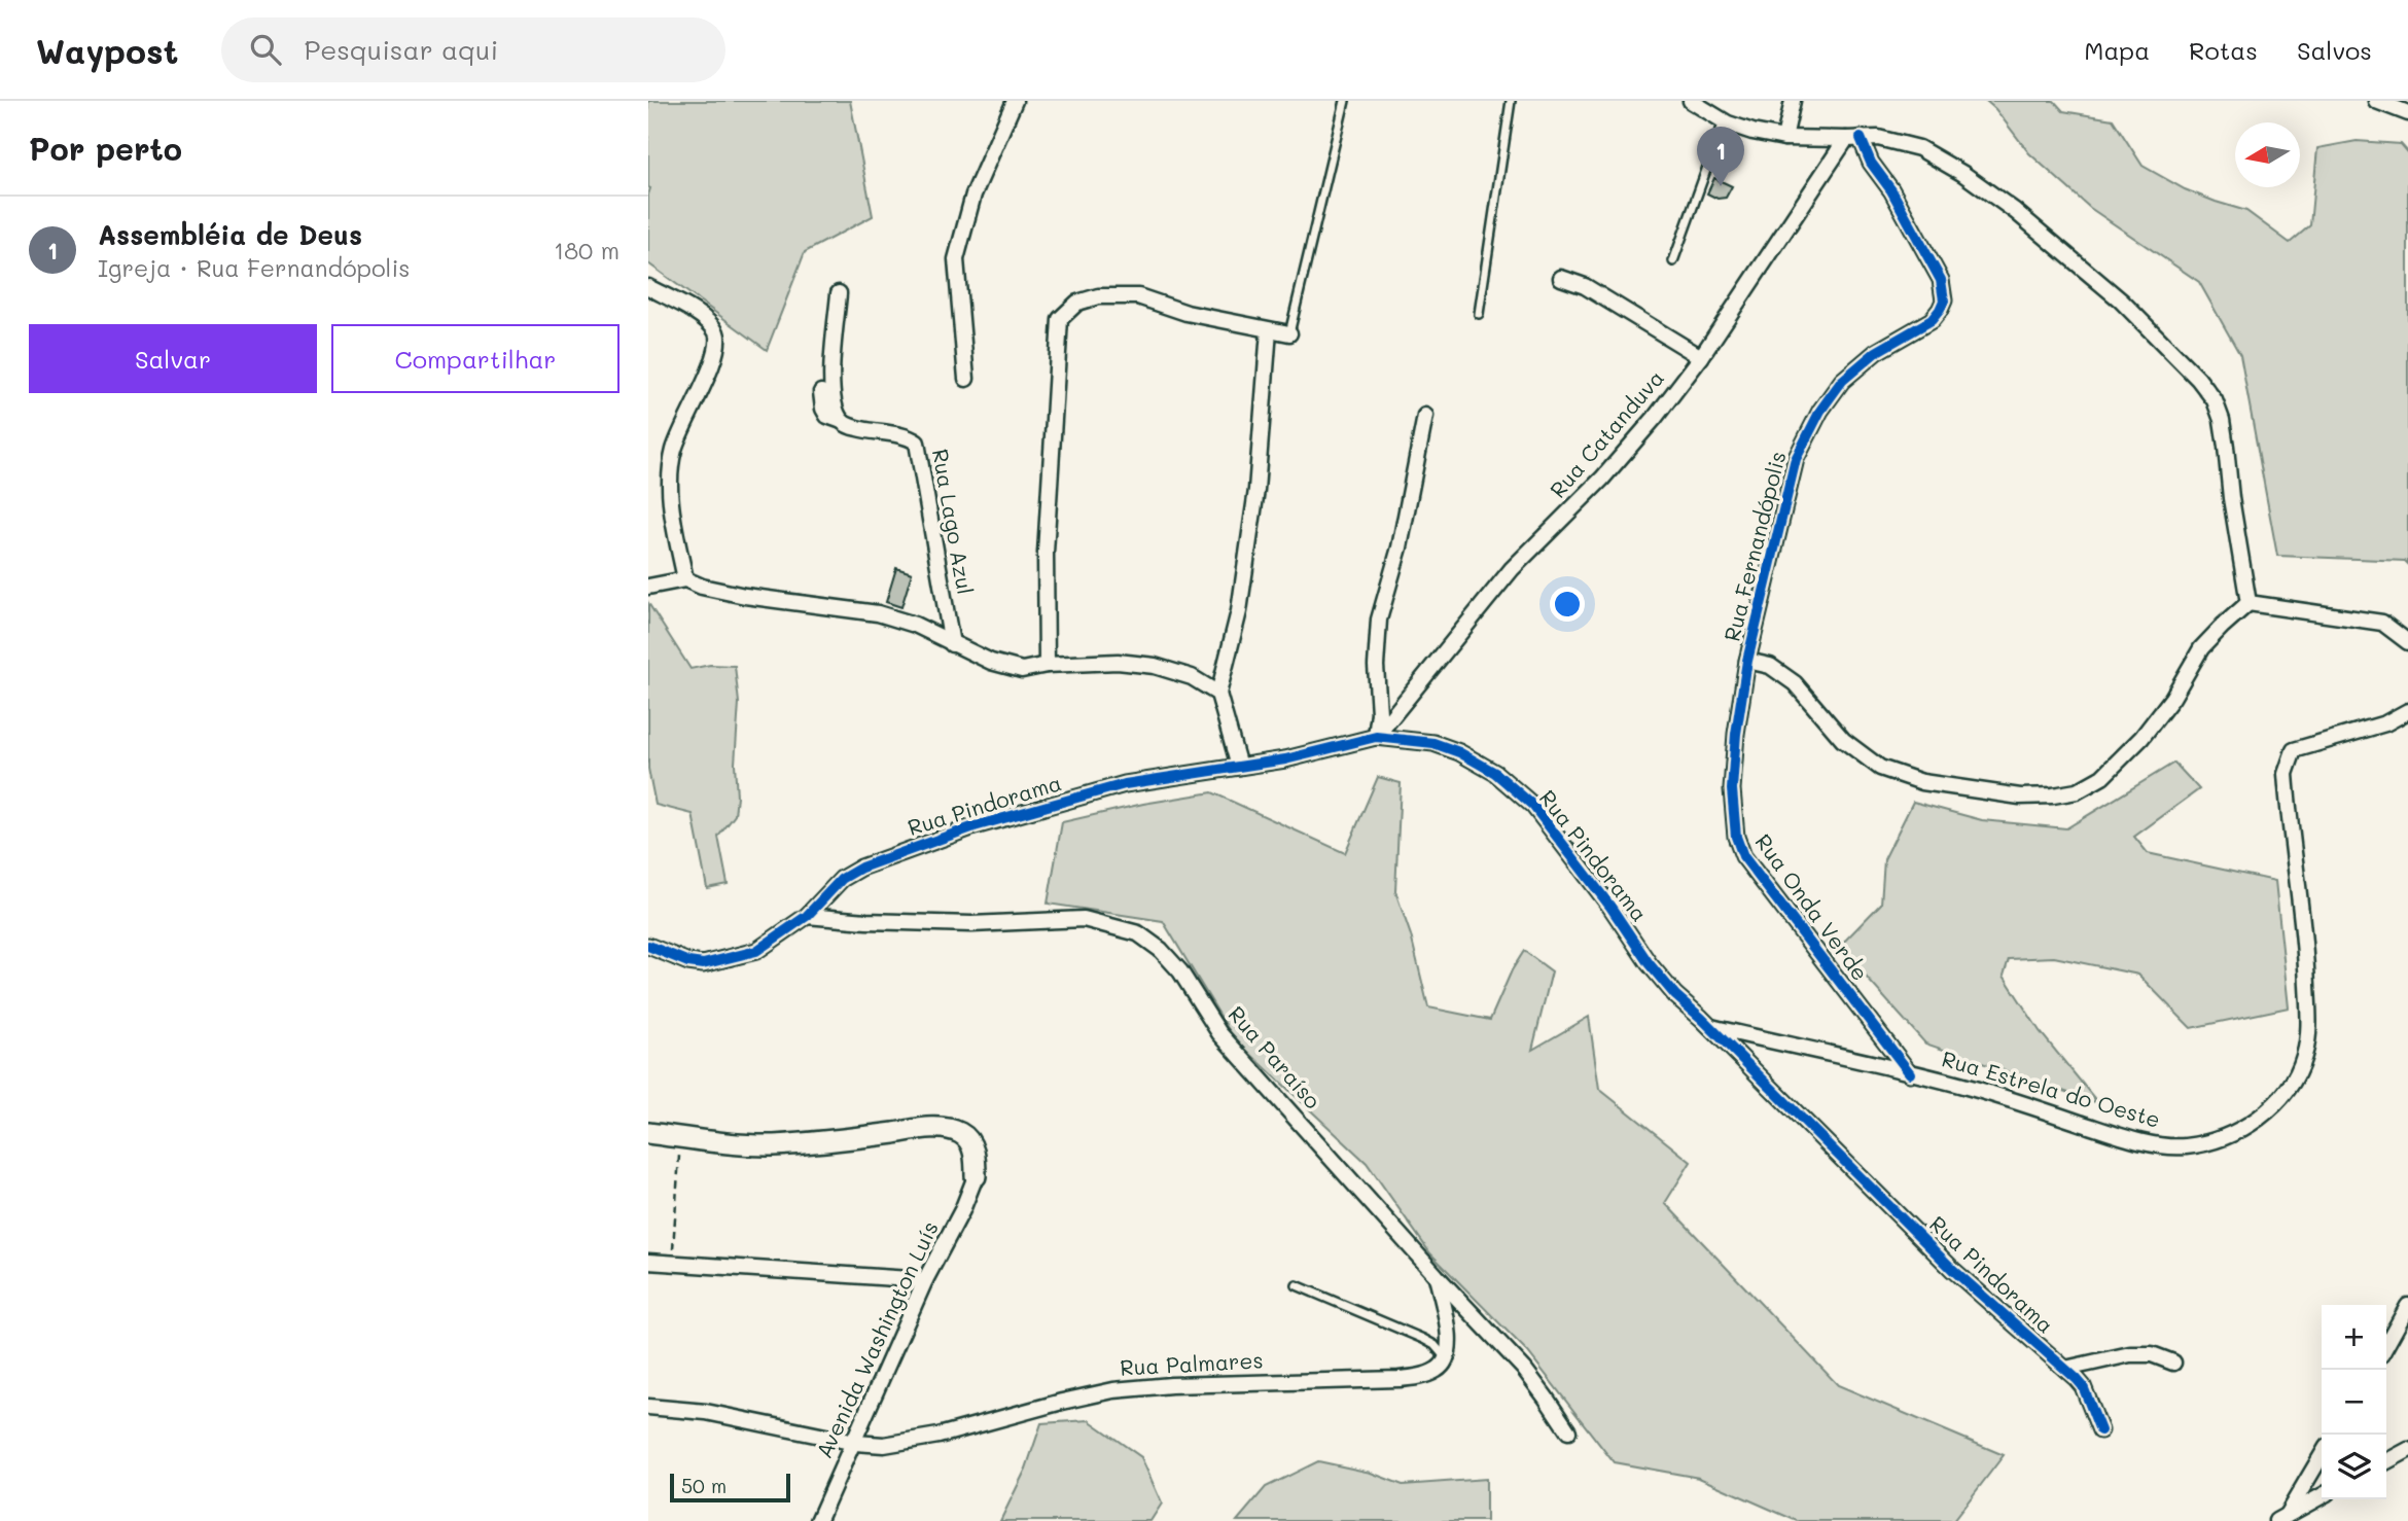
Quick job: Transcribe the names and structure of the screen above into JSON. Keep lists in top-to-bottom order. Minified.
{"streets":{"street":["Rua Catanduva","Rua Lago Azul","Rua Fernandópolis","Rua Pindorama","Rua Onda Verde","Rua Paraíso","Rua Estrela do Oeste","Avenida Washington Luís","Rua Palmares"]},"crossings":[["Rua Catanduva","Rua Fernandópolis"],["Rua Catanduva","Rua Pindorama"],["Rua Fernandópolis","Rua Onda Verde"],["Rua Pindorama","Rua Paraíso"],["Rua Pindorama","Rua Estrela do Oeste"],["Rua Onda Verde","Rua Estrela do Oeste"],["Avenida Washington Luís","Rua Palmares"]],"scale_bar":"50 m","north":"left","page":{"header":"Waypost","search":"Pesquisar aqui","nav":["Mapa","Rotas","Salvos"],"heading":"Por perto","pins":"1","list":[{"mark":"1","name":"Assembléia de Deus","note":"Igreja · Rua Fernandópolis","value":"180 m"}],"buttons":["Salvar","Compartilhar"],"map_buttons":["+","−"],"scale":"50 m"}}
